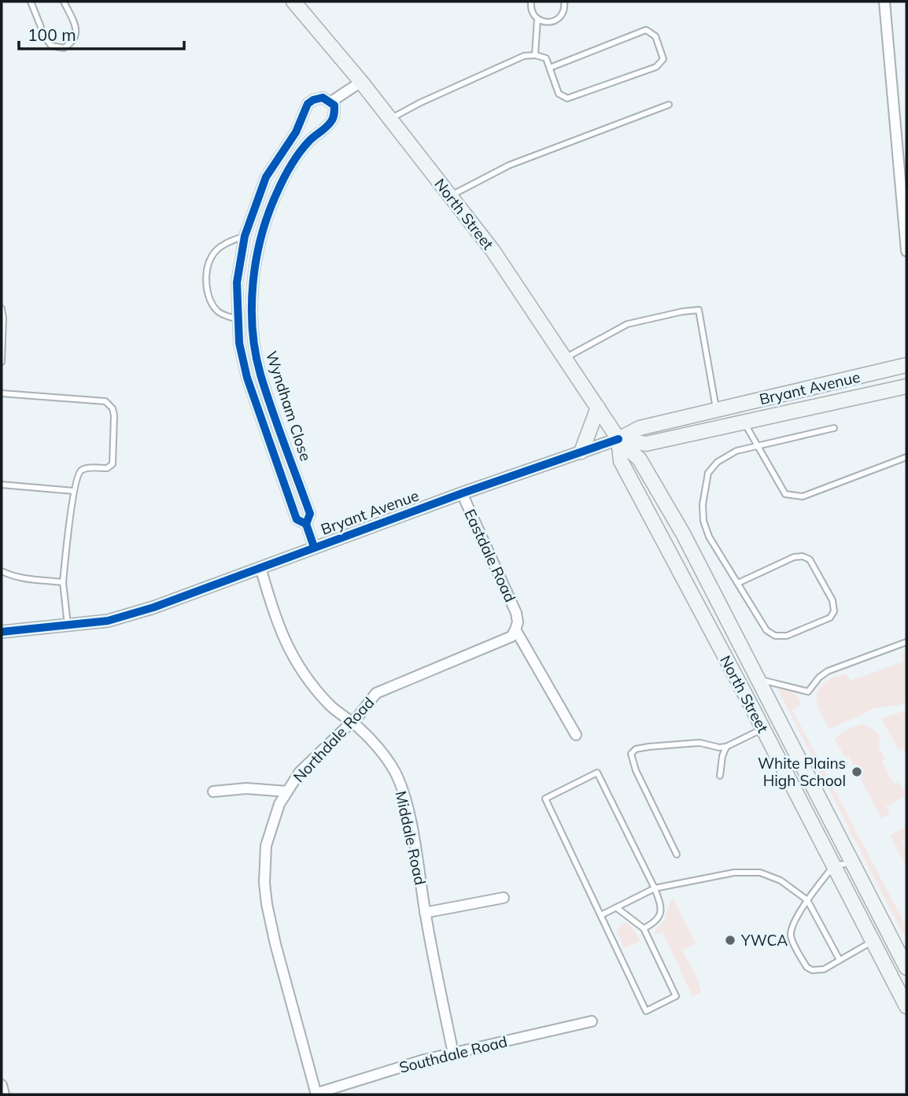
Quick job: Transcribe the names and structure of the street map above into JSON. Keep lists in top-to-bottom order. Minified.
{"streets":{"main road":["North Street","Bryant Avenue"],"street":["Wyndham Close","Eastdale Road","Northdale Road","Middale Road","Southdale Road"]},"crossings":[["North Street","Bryant Avenue"],["North Street","Wyndham Close"],["Bryant Avenue","Wyndham Close"],["Bryant Avenue","Eastdale Road"],["Bryant Avenue","Middale Road"],["Eastdale Road","Northdale Road"],["Northdale Road","Middale Road"],["Northdale Road","Southdale Road"],["Middale Road","Southdale Road"]],"places":["White Plains High School","YWCA"],"scale_bar":"100 m"}
